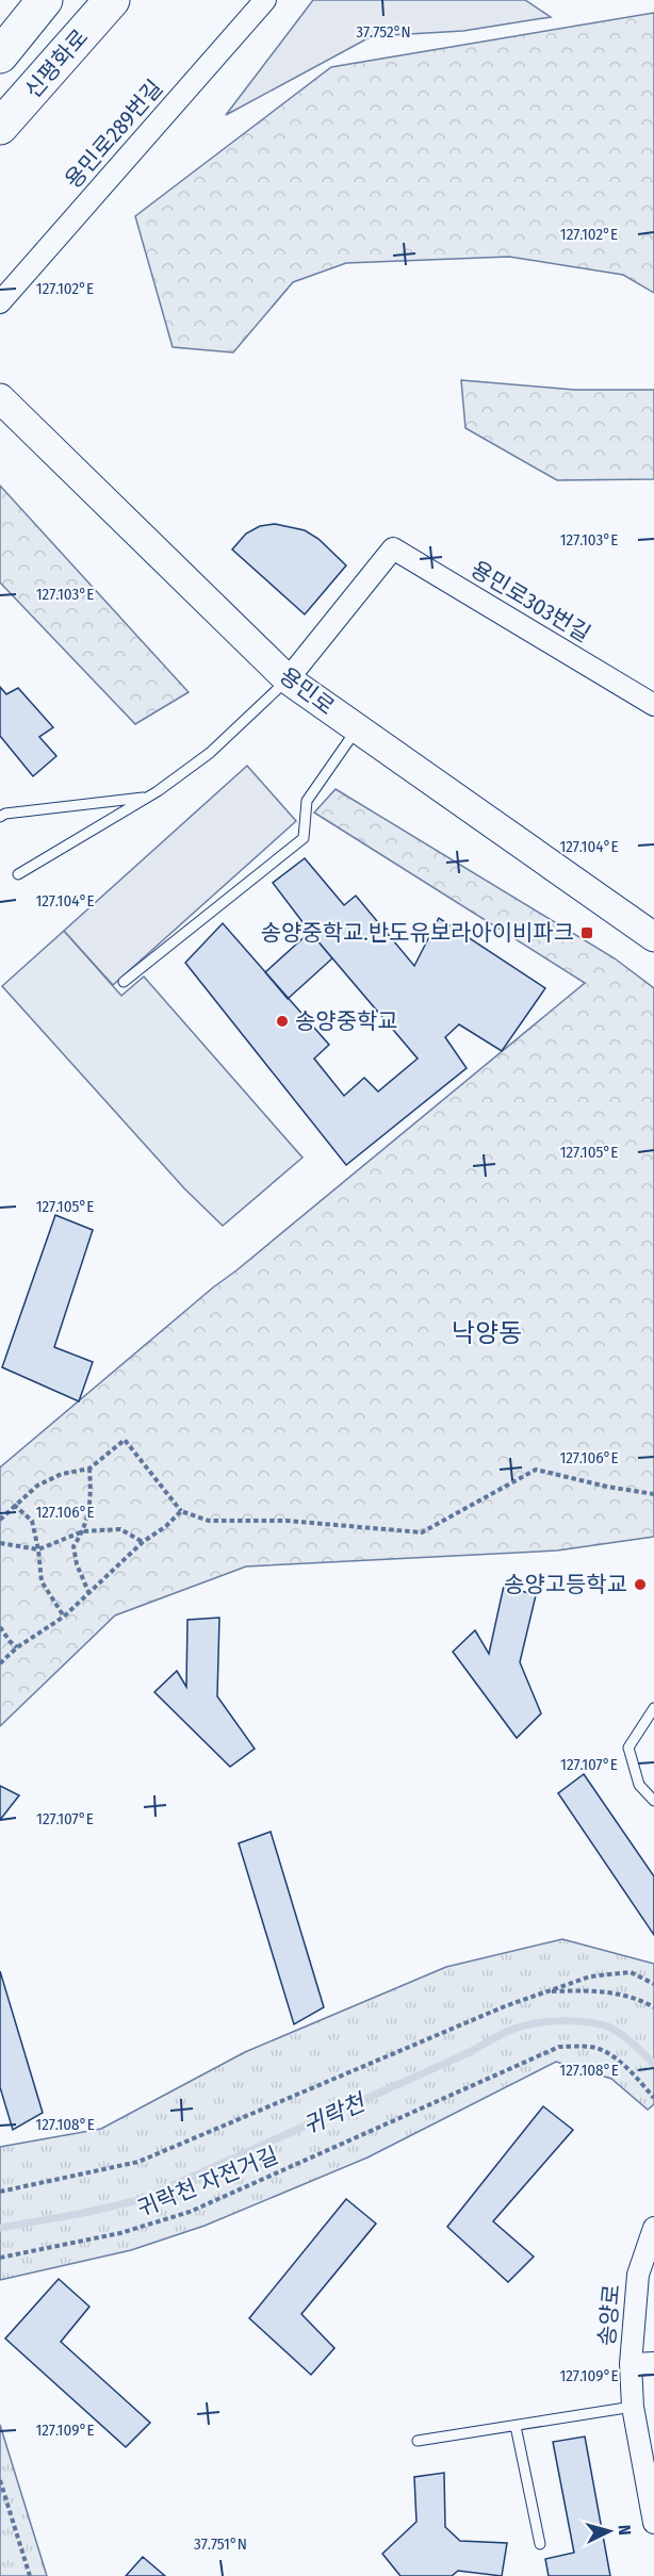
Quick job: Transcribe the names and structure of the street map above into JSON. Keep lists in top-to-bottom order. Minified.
{"streets":{"highway":["신평화로"],"street":["용민로289번길","용민로303번길","용민로","송양로"],"path":["귀락천 자전거길"]},"crossings":[["용민로303번길","용민로"]],"districts":["낙양동"],"water":["귀락천"],"places":{"transit":["송양중학교.반도유보라아이비파크"],"other":["송양중학교","송양고등학교"]},"north":"right","coordinates":["37.752°N","127.102°E","127.103°E","127.104°E","127.105°E","127.106°E","127.107°E","127.108°E","127.109°E","37.751°N"]}
